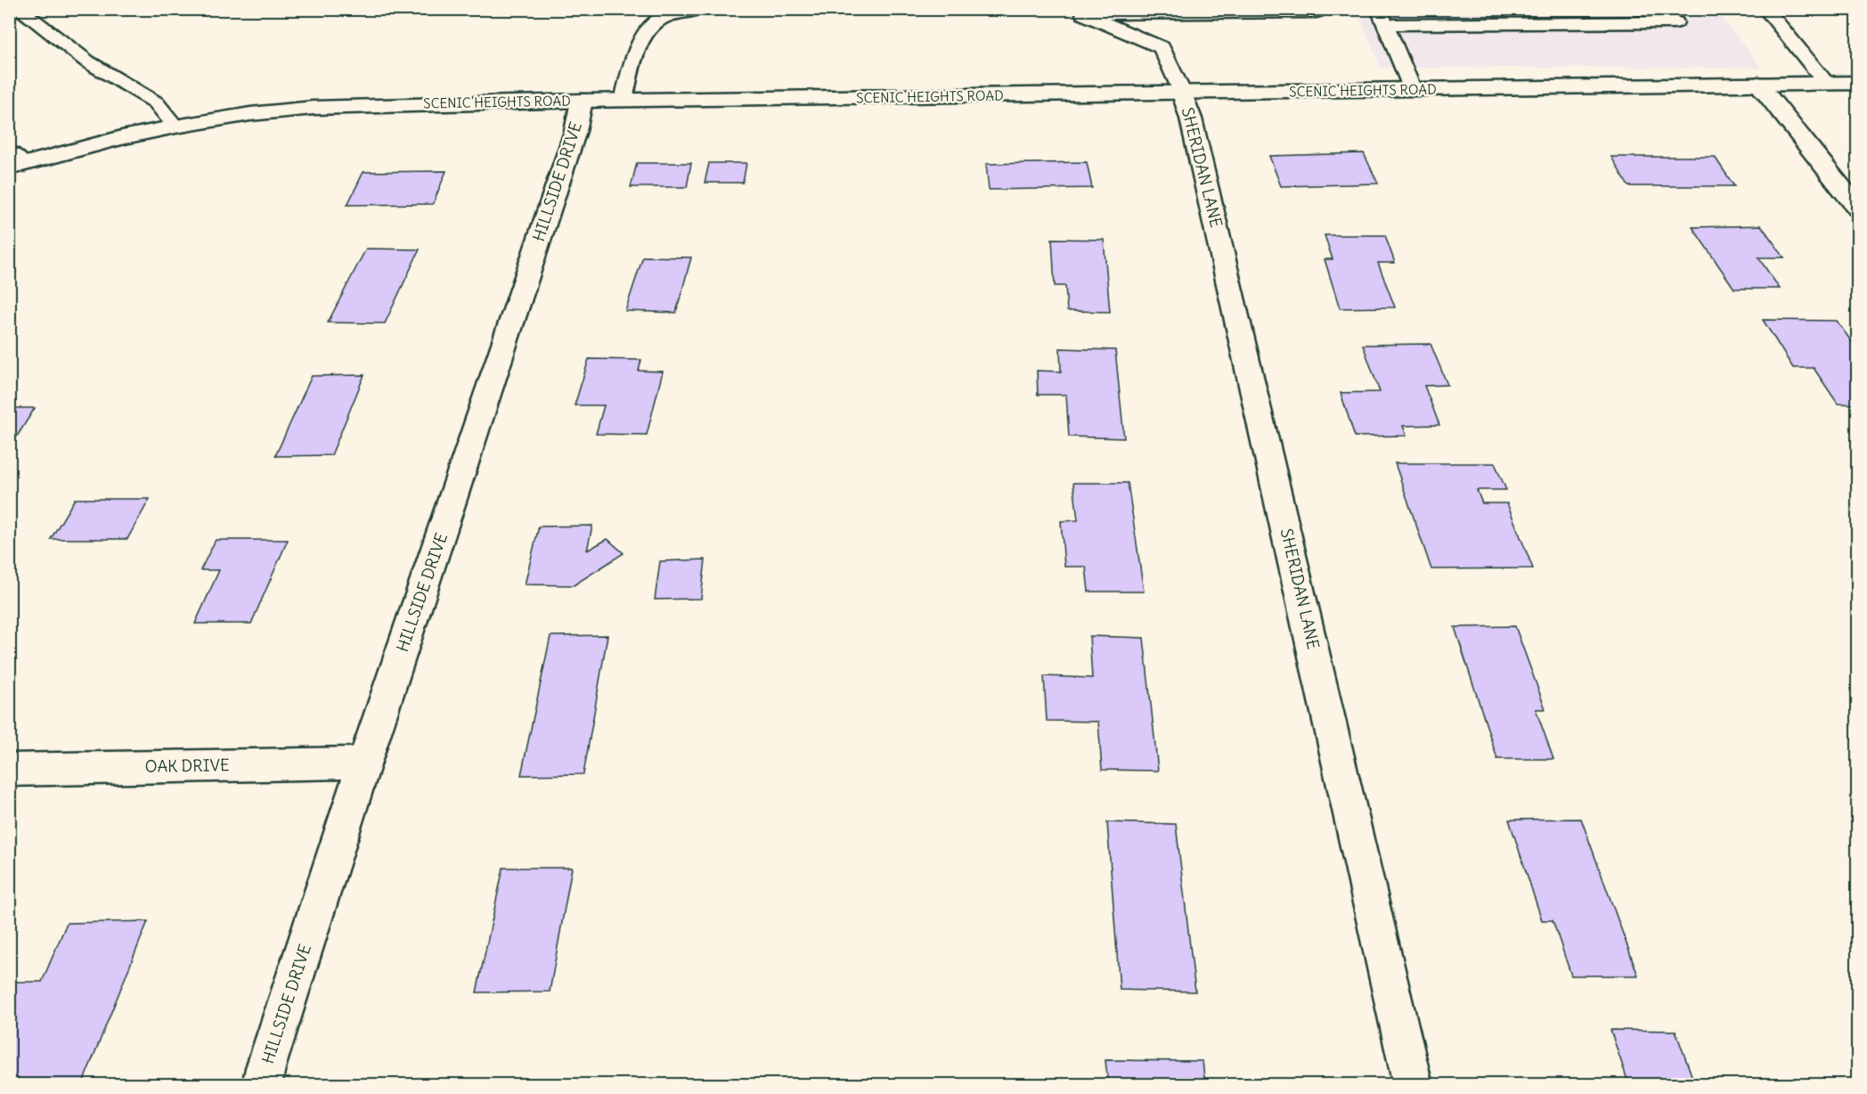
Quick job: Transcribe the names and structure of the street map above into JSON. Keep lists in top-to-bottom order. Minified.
{"streets":{"street":["SCENIC HEIGHTS ROAD","SHERIDAN LANE","HILLSIDE DRIVE","OAK DRIVE"]},"crossings":[["SCENIC HEIGHTS ROAD","SHERIDAN LANE"],["SCENIC HEIGHTS ROAD","HILLSIDE DRIVE"],["HILLSIDE DRIVE","OAK DRIVE"]]}
